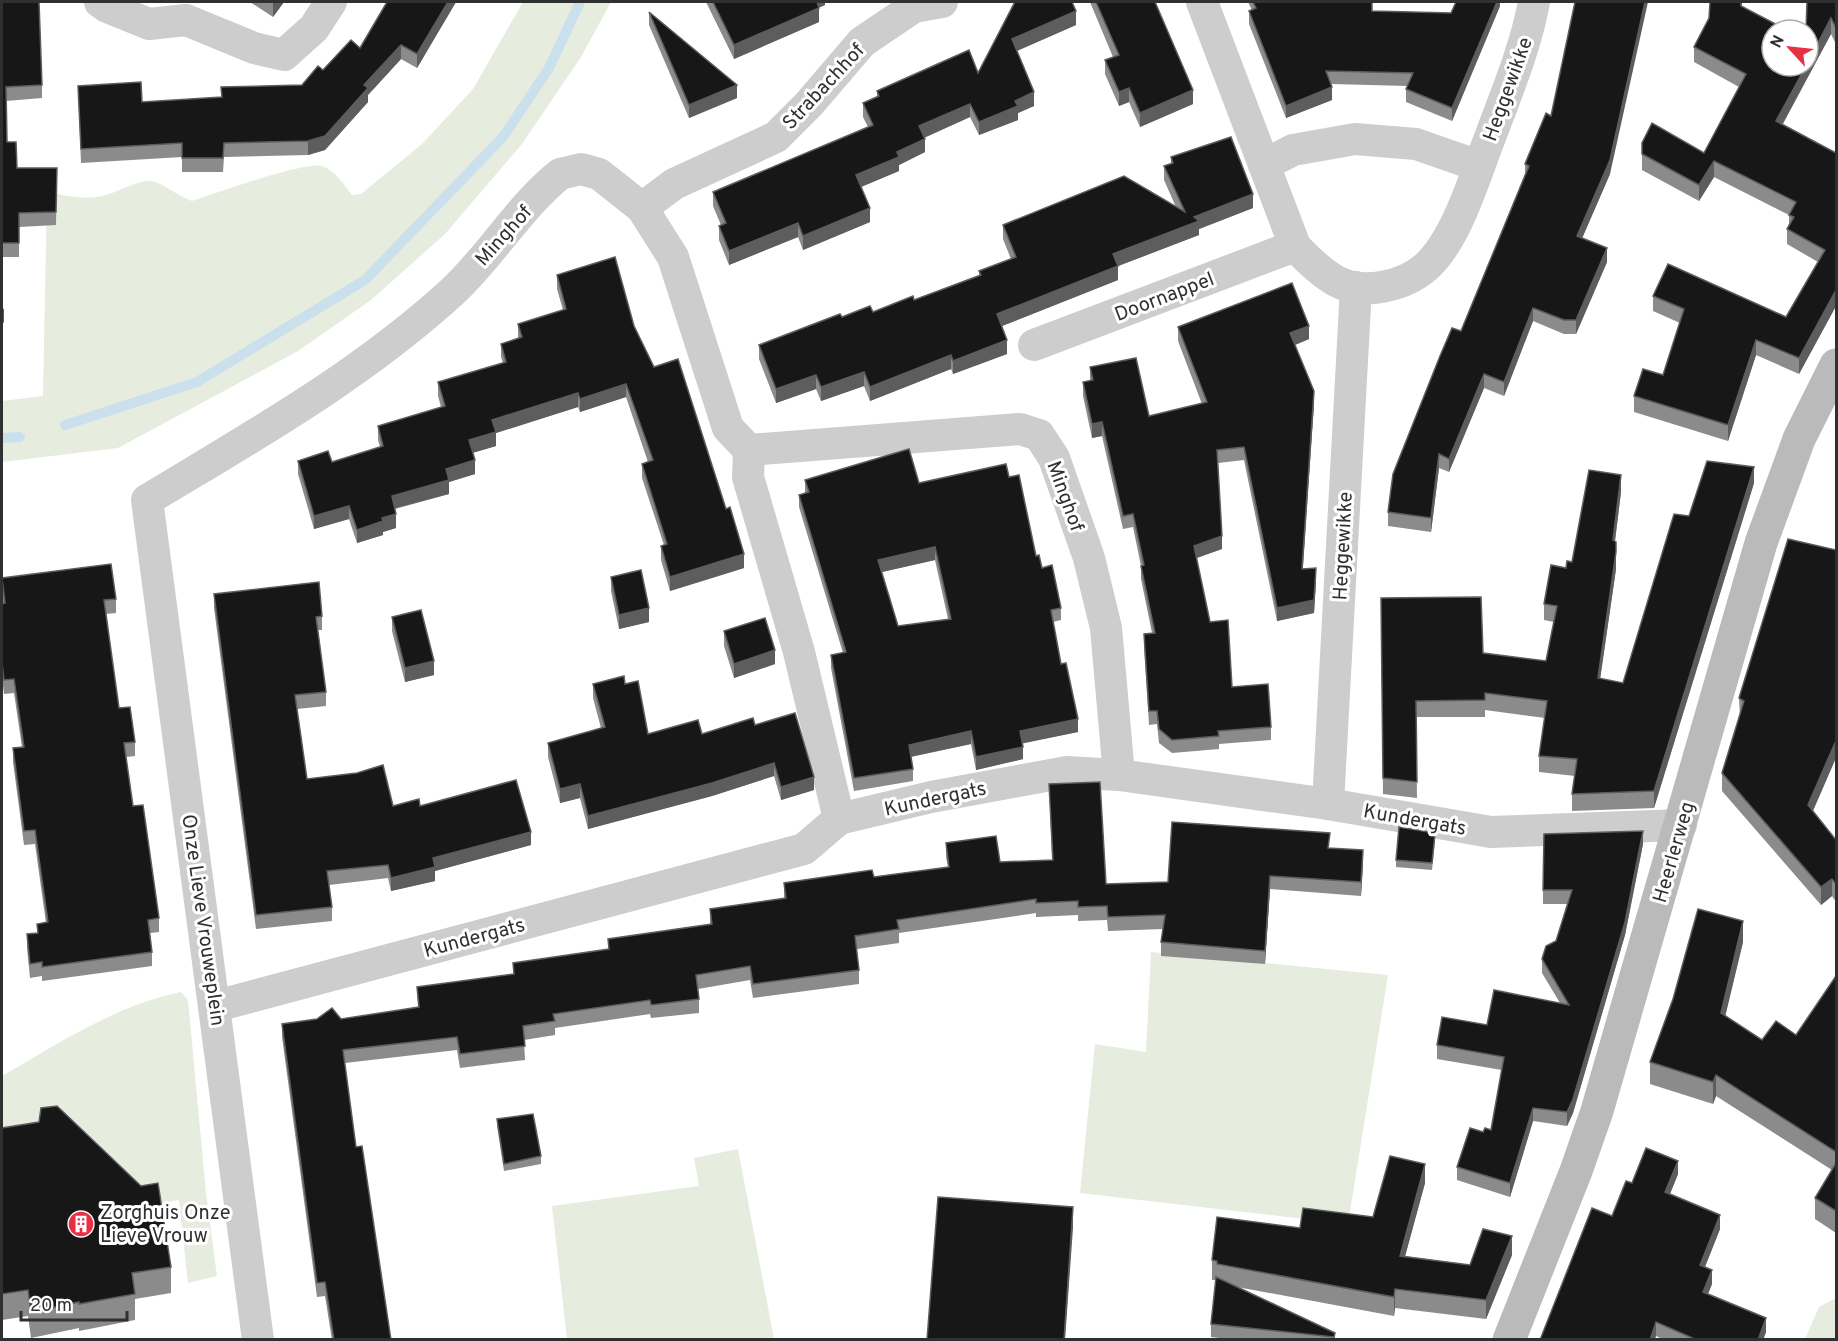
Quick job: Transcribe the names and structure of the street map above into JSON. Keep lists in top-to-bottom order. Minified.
{"streets":{"main road":["Heerlerweg"],"street":["Strabachhof","Heggewikke","Minghof","Doornappel","Kundergats","Onze Lieve Vrouweplein"]},"crossings":[["Strabachhof","Minghof"],["Heggewikke","Doornappel"],["Heggewikke","Kundergats"],["Minghof","Kundergats"],["Minghof","Onze Lieve Vrouweplein"],["Kundergats","Heerlerweg"],["Kundergats","Onze Lieve Vrouweplein"]],"places":{"building":["Zorghuis Onze Lieve Vrouw"]},"scale_bar":"20 m","north":"top left"}
